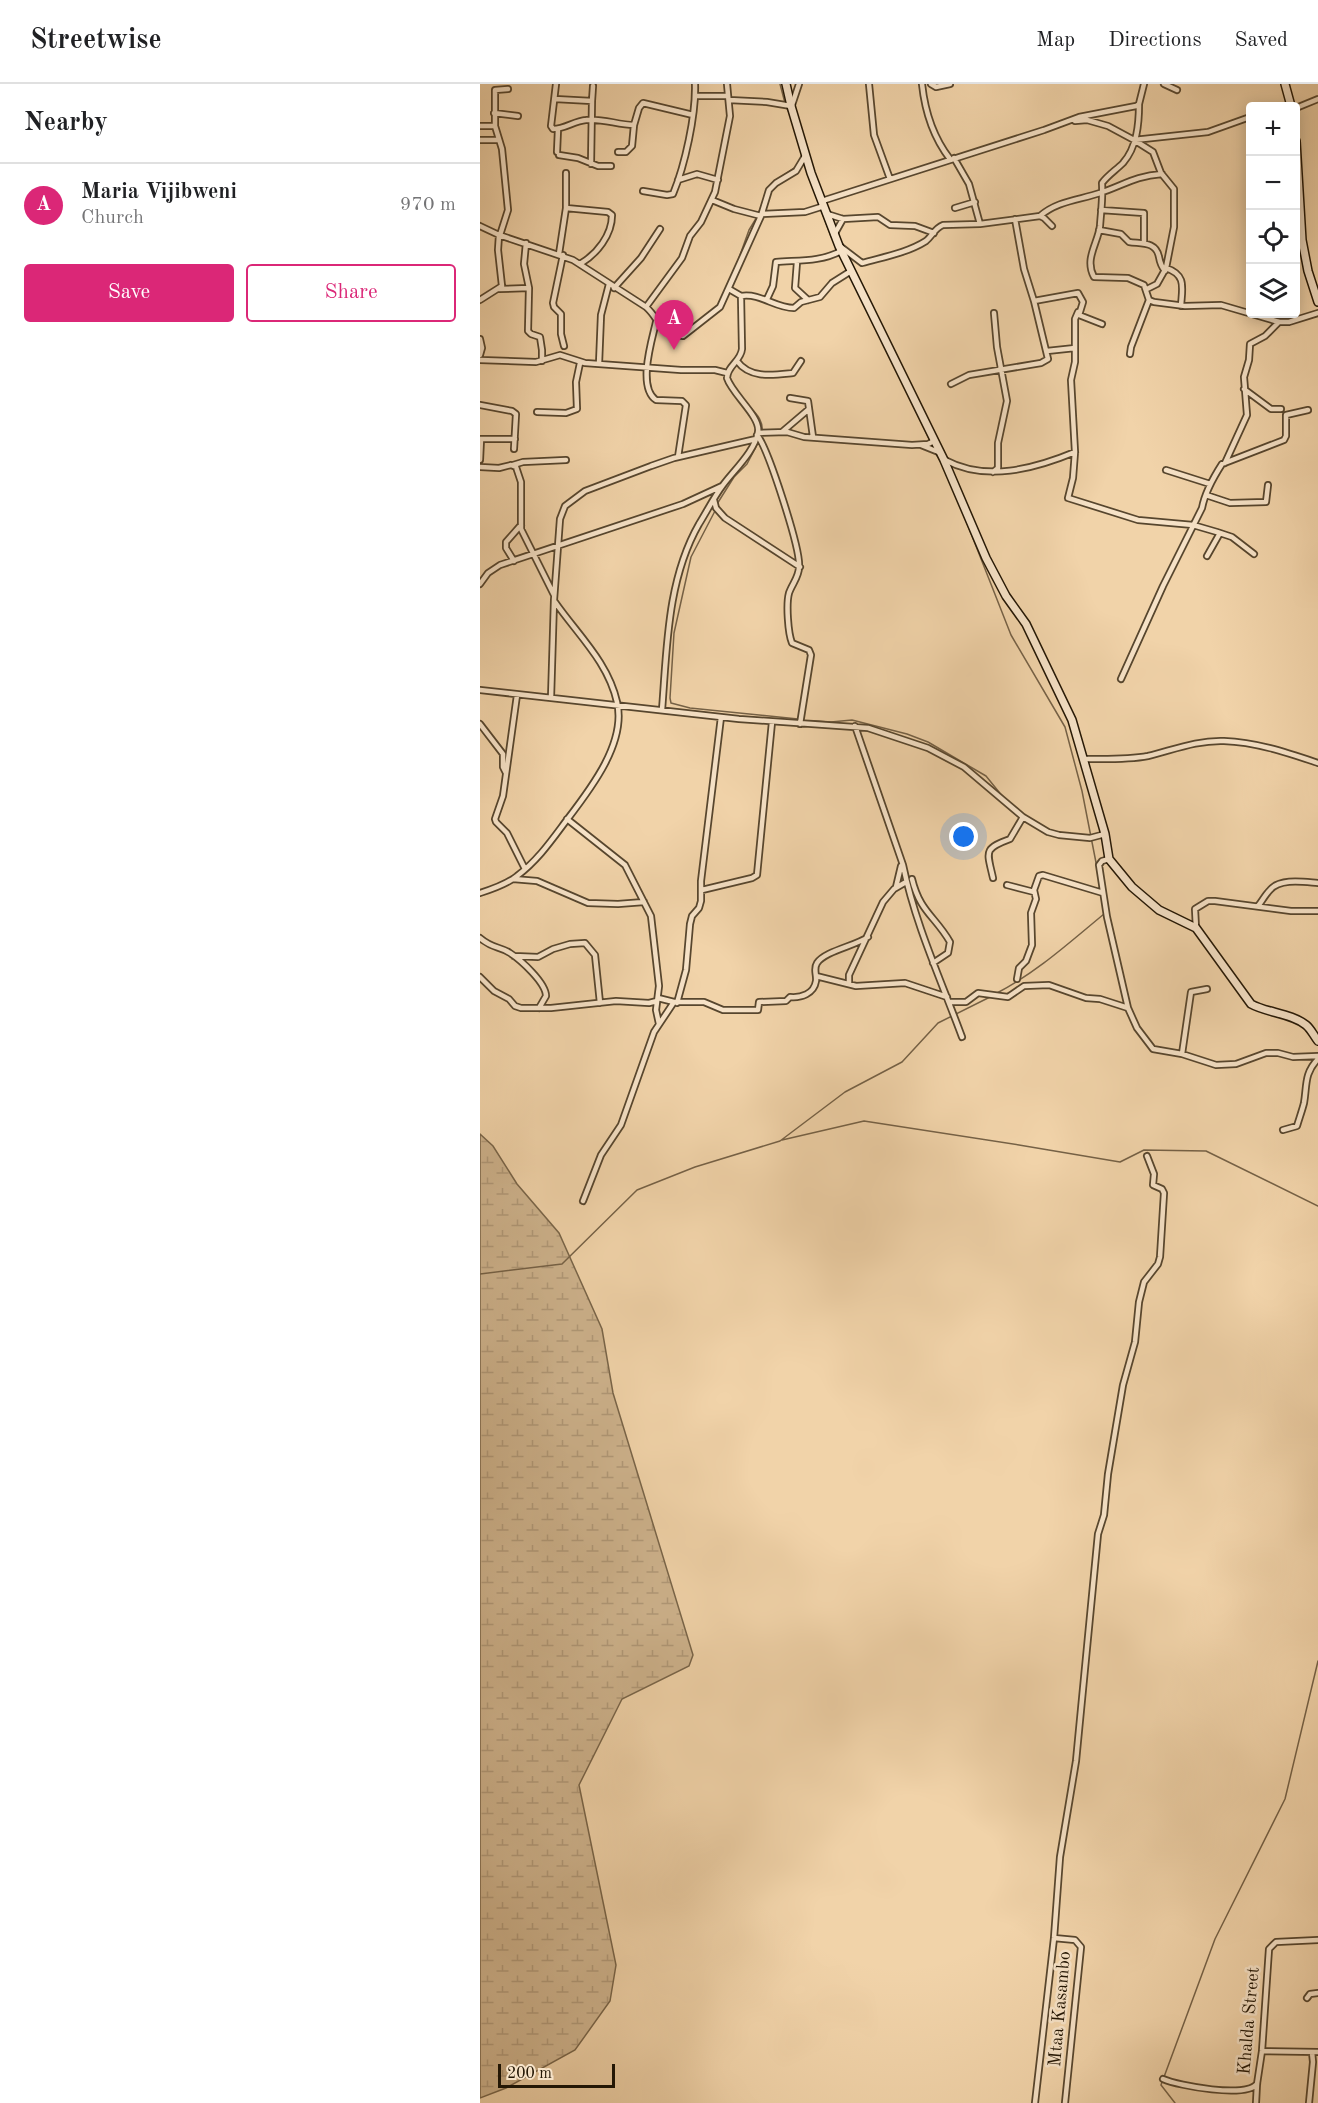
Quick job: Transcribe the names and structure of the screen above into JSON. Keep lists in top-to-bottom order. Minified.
{"streets":{"street":["Mtaa Kasambo","Khalda Street"]},"scale_bar":"200 m","page":{"header":"Streetwise","nav":["Map","Directions","Saved"],"heading":"Nearby","map_buttons":["+","−"],"list":[{"mark":"A","name":"Maria Vijibweni","note":"Church","value":"970 m"}],"buttons":["Save","Share"],"pins":"A","scale":"200 m"}}
